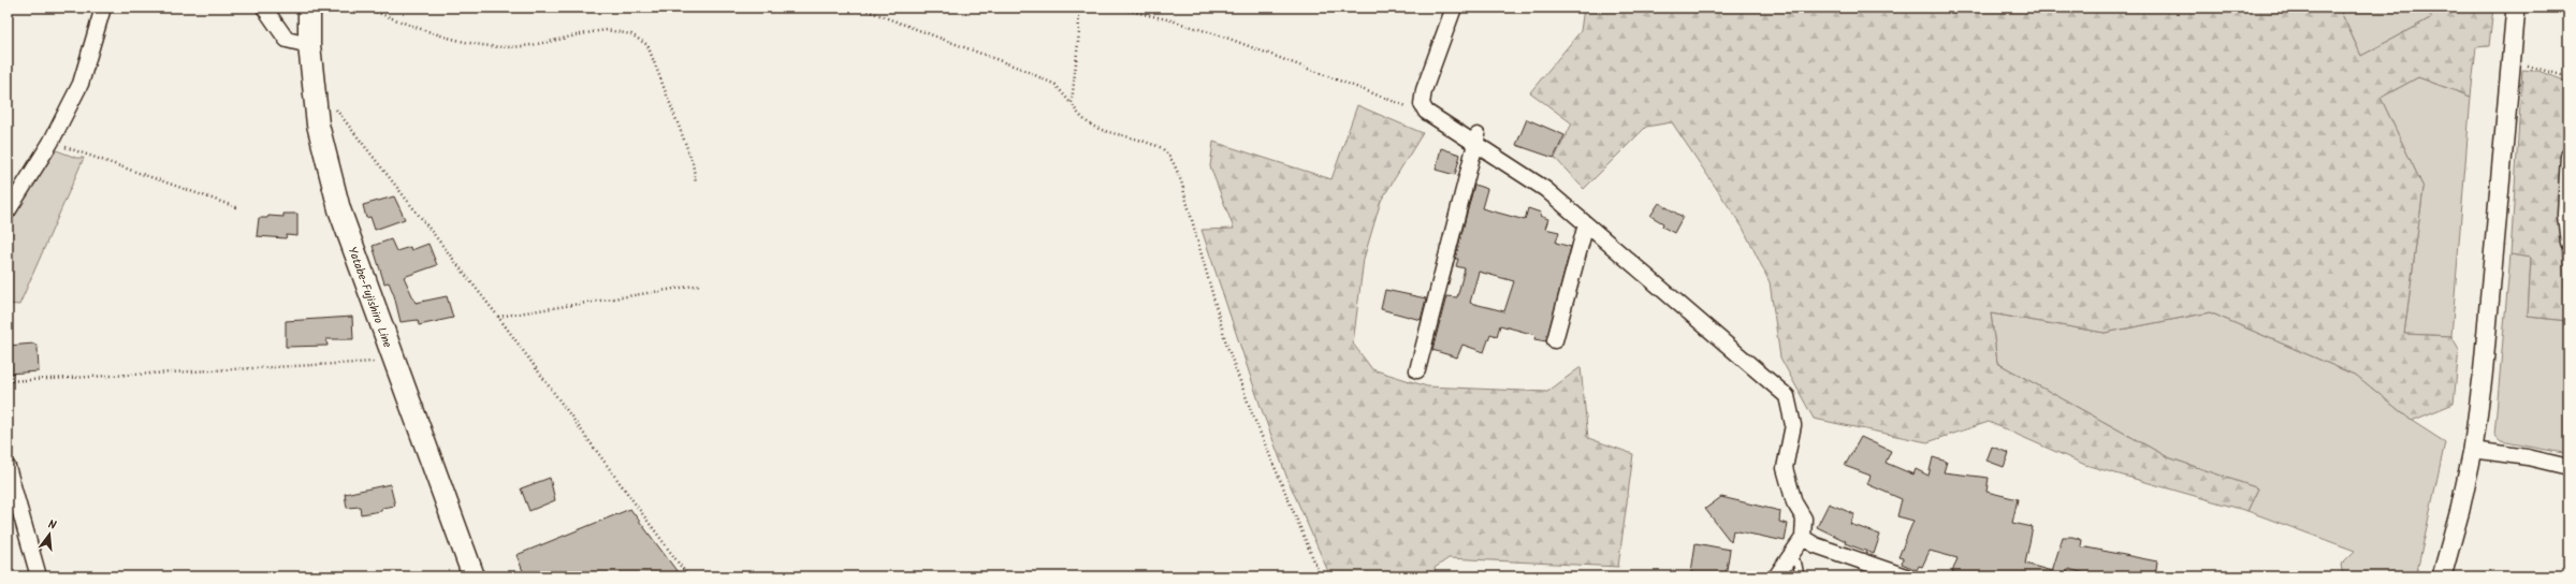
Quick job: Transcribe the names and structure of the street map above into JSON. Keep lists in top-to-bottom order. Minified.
{"streets":{"main road":["Yatabe-Fujishiro Line"]},"north":"top"}
